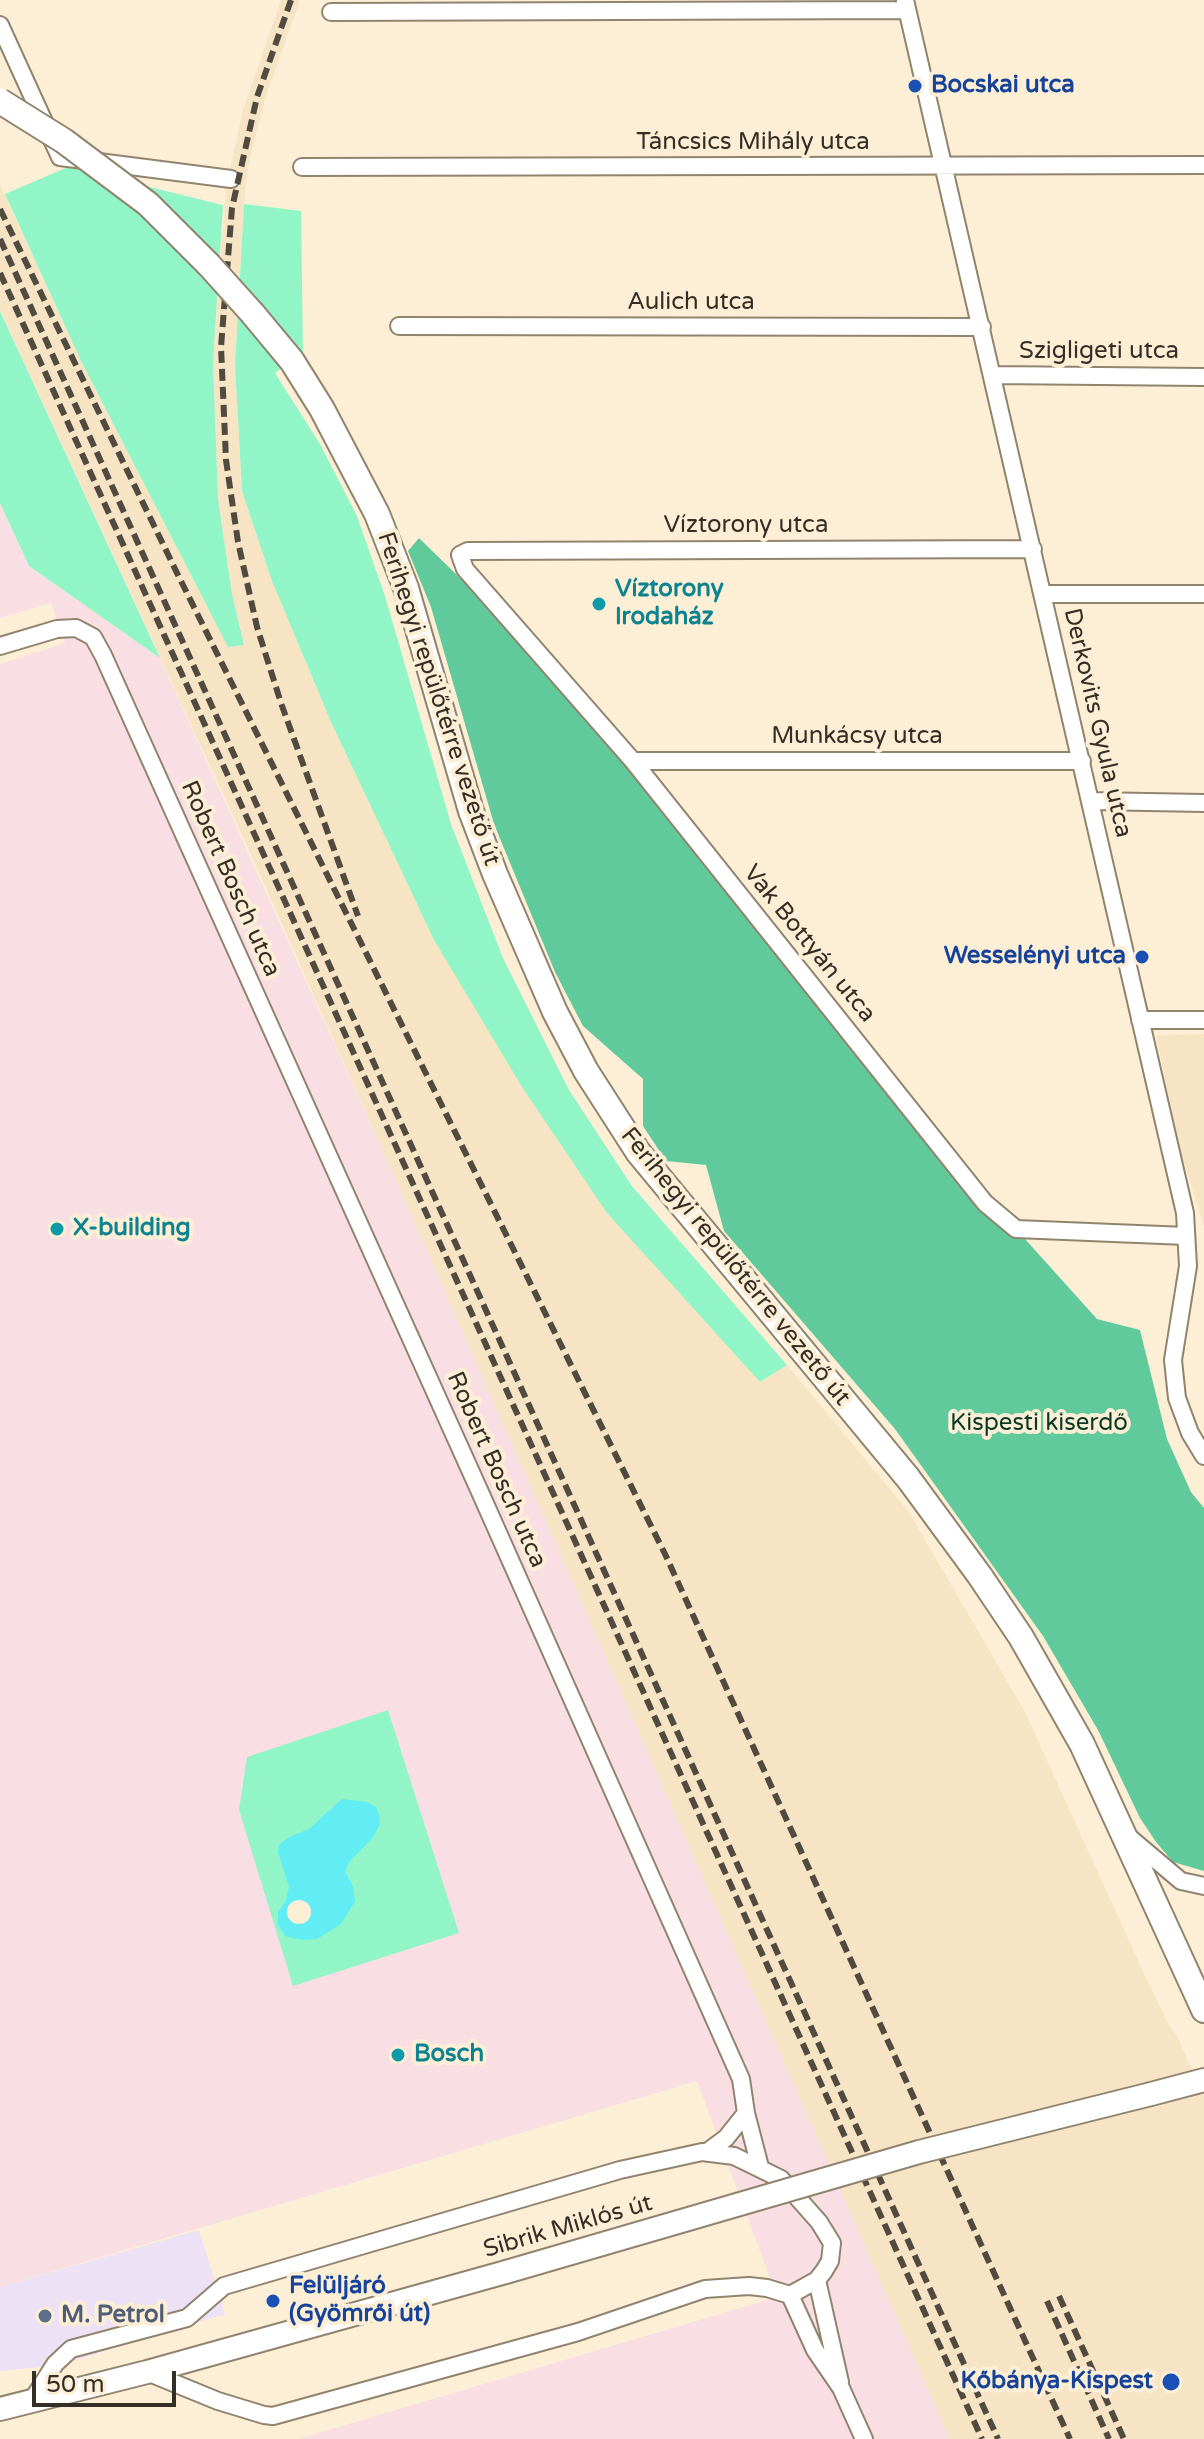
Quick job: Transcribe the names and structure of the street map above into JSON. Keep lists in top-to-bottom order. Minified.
{"streets":{"main road":["Ferihegyi repülőtérre vezető út","Sibrik Miklós út"],"street":["Táncsics Mihály utca","Aulich utca","Szigligeti utca","Víztorony utca","Derkovits Gyula utca","Munkácsy utca","Robert Bosch utca","Vak Bottyán utca"]},"crossings":[["Táncsics Mihály utca","Derkovits Gyula utca"],["Aulich utca","Derkovits Gyula utca"],["Szigligeti utca","Derkovits Gyula utca"],["Víztorony utca","Derkovits Gyula utca"],["Víztorony utca","Vak Bottyán utca"],["Derkovits Gyula utca","Munkácsy utca"],["Derkovits Gyula utca","Vak Bottyán utca"],["Munkácsy utca","Vak Bottyán utca"]],"parks":["Kispesti kiserdő"],"places":["Bocskai utca","Víztorony Irodaház","Wesselényi utca","X-building","Bosch","Felüljáró (Gyömrői út)","M. Petrol","Kőbánya-Kispest"],"scale_bar":"50 m"}
